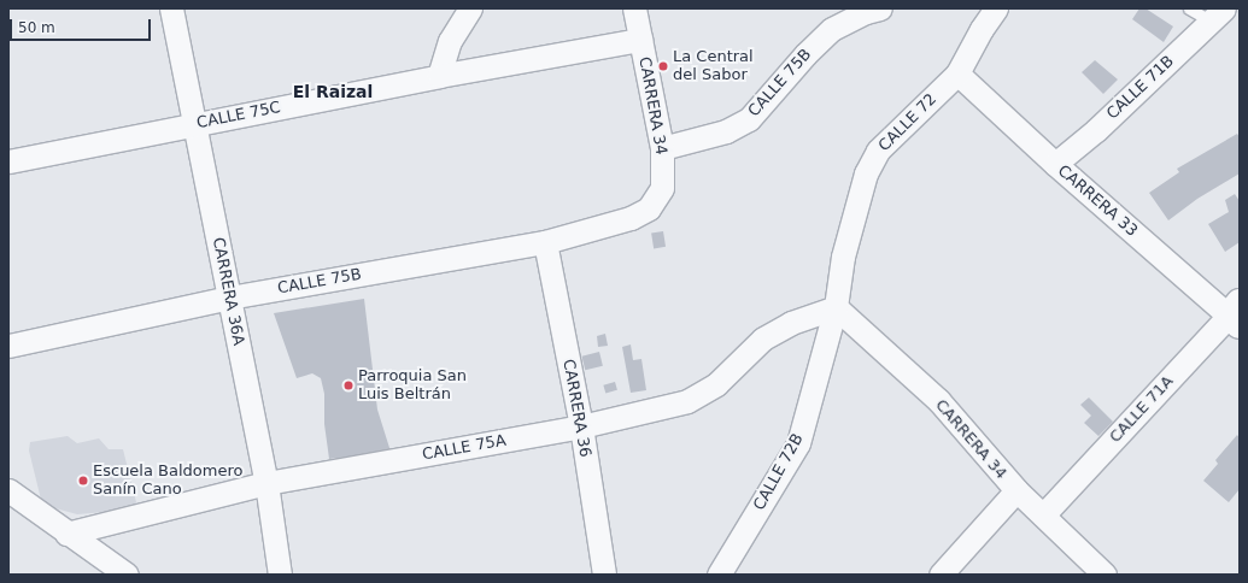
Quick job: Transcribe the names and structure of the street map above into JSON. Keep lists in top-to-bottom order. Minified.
{"streets":{"street":["CALLE 75B","CALLE 71B","CARRERA 34","CALLE 75C","CALLE 72","CARRERA 33","CARRERA 36A","CARRERA 36","CALLE 71A","CALLE 75A","CALLE 72B"]},"crossings":[["CALLE 75B","CARRERA 34"],["CALLE 75B","CARRERA 36A"],["CALLE 75B","CARRERA 36"],["CALLE 71B","CARRERA 33"],["CARRERA 34","CALLE 75C"],["CARRERA 34","CALLE 72"],["CARRERA 34","CALLE 71A"],["CARRERA 34","CALLE 75A"],["CARRERA 34","CALLE 72B"],["CALLE 75C","CARRERA 36A"],["CALLE 72","CARRERA 33"],["CALLE 72","CALLE 75A"],["CALLE 72","CALLE 72B"],["CARRERA 33","CALLE 71A"],["CARRERA 36A","CALLE 75A"],["CARRERA 36","CALLE 75A"],["CALLE 75A","CALLE 72B"]],"districts":["El Raizal"],"places":["La Central del Sabor","Parroquia San Luis Beltrán","Escuela Baldomero Sanín Cano"],"scale_bar":"50 m"}
